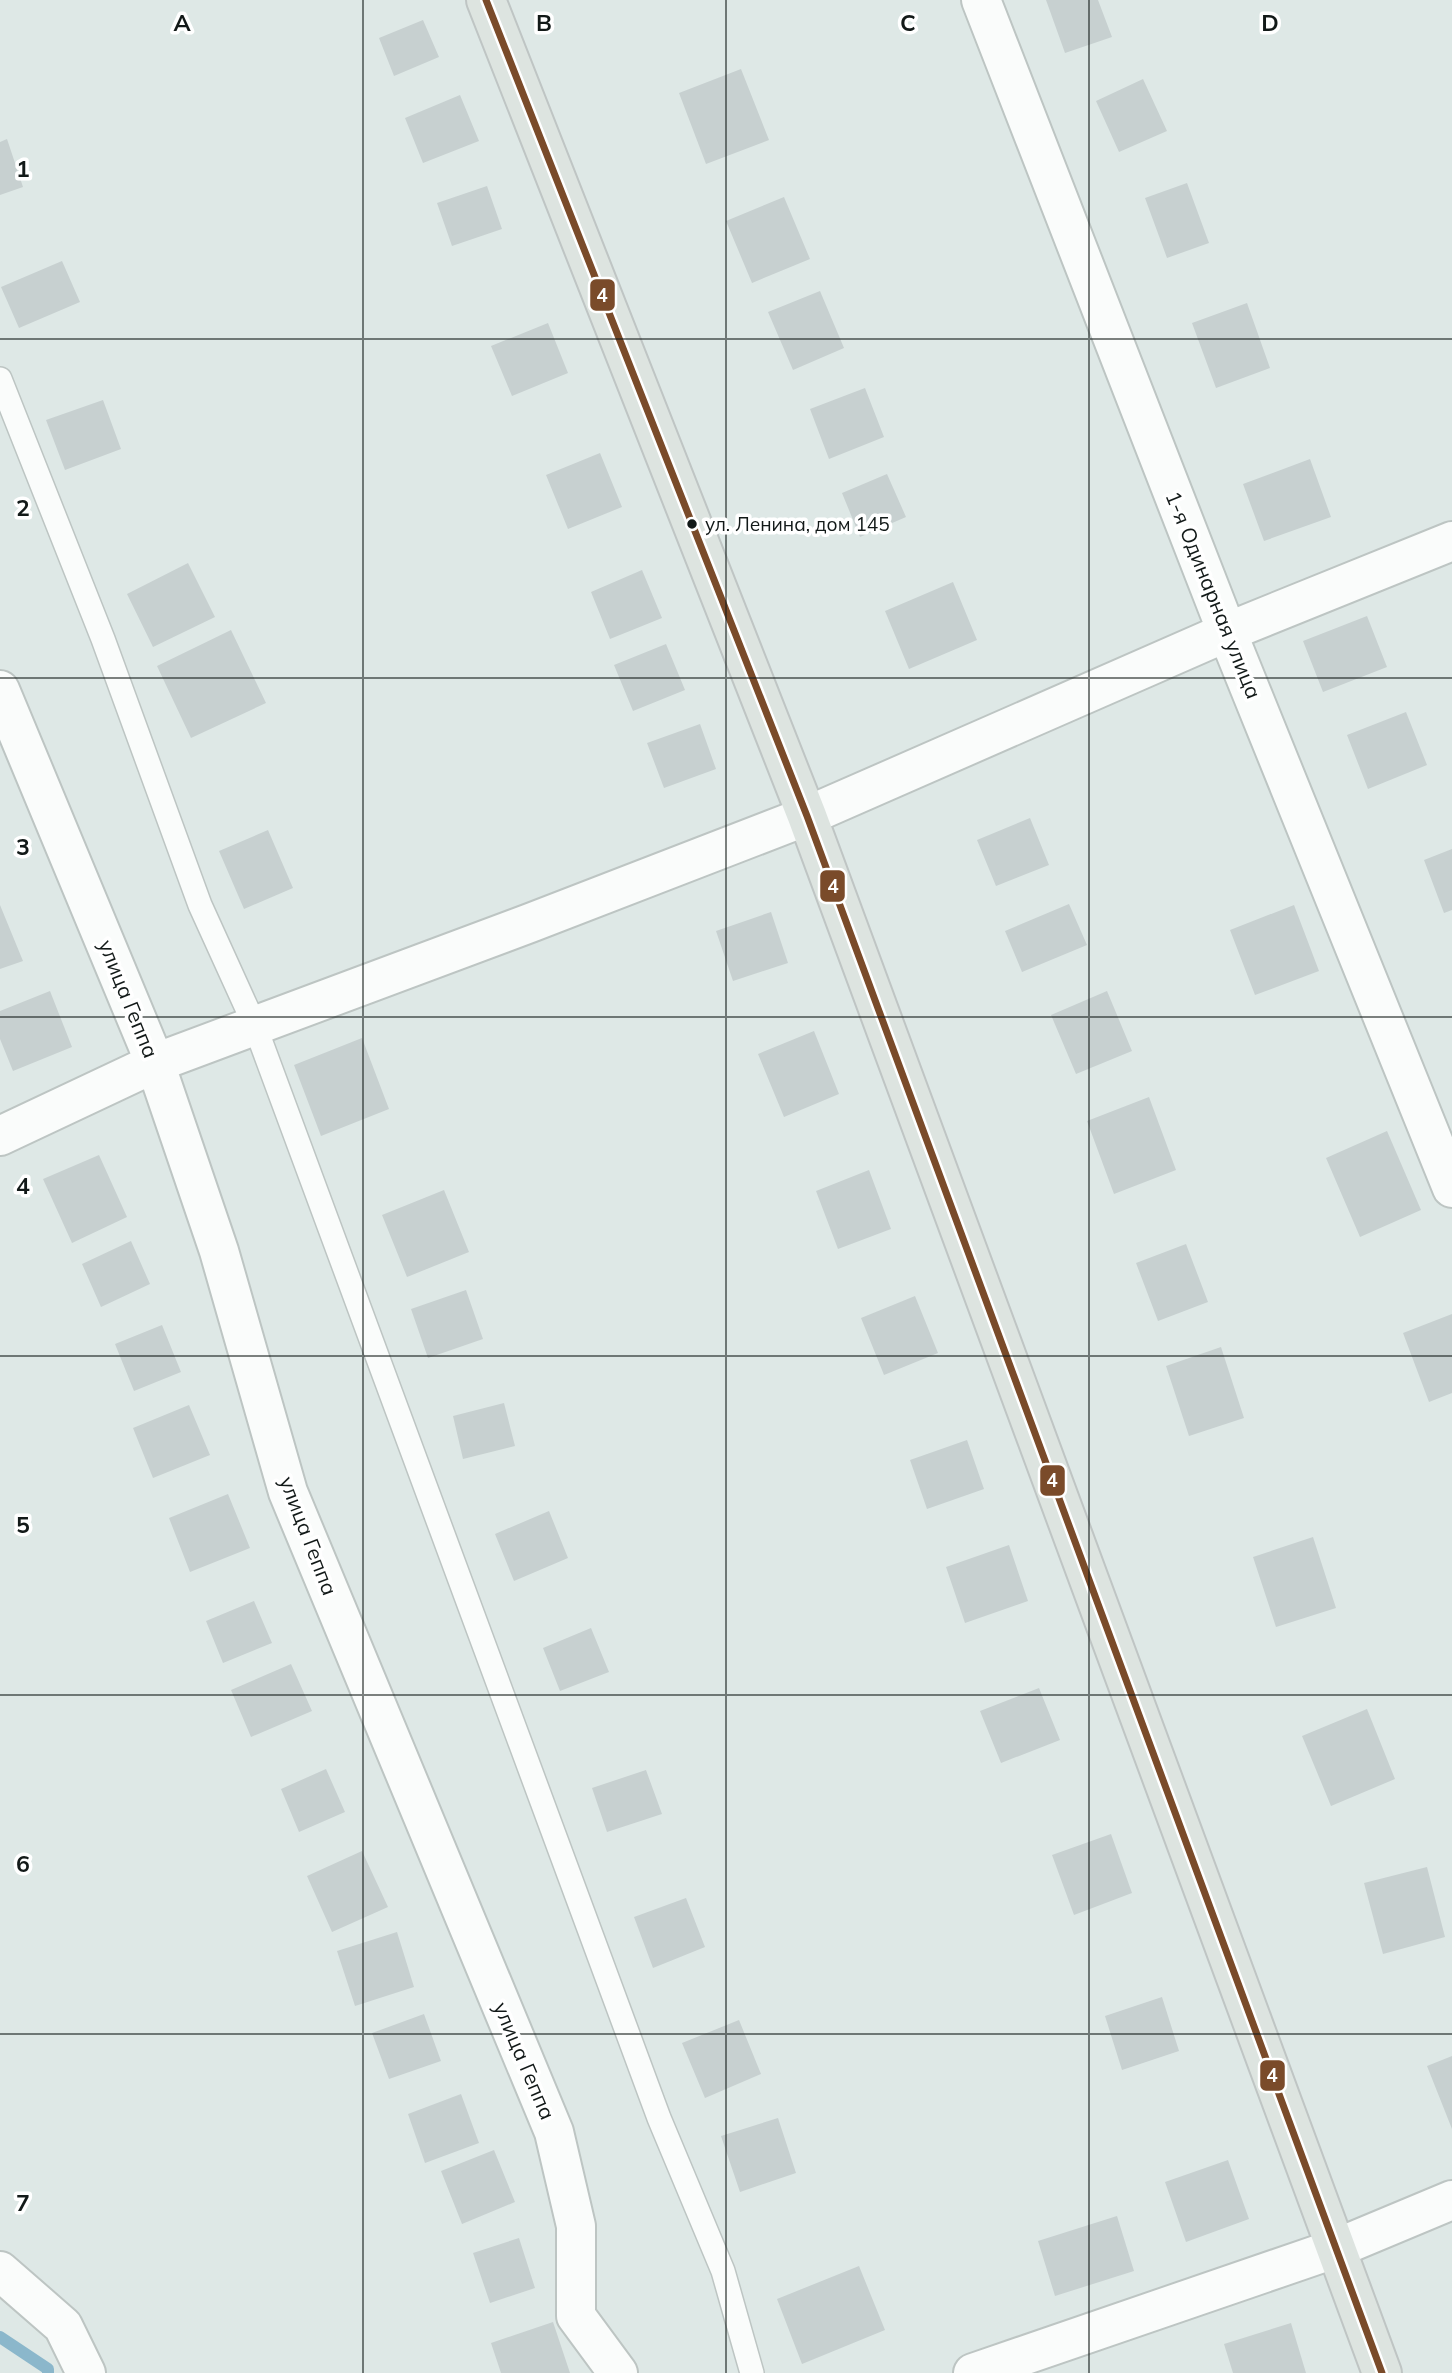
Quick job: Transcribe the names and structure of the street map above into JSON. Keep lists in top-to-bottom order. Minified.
{"streets":{"street":["1-я Одинарная улица","улица Геппа"]},"places":["ул. Ленина, дом 145"],"lines":["transit line 4"],"grid":{"columns":["A","B","C","D"],"rows":["1","2","3","4","5","6","7"]}}
